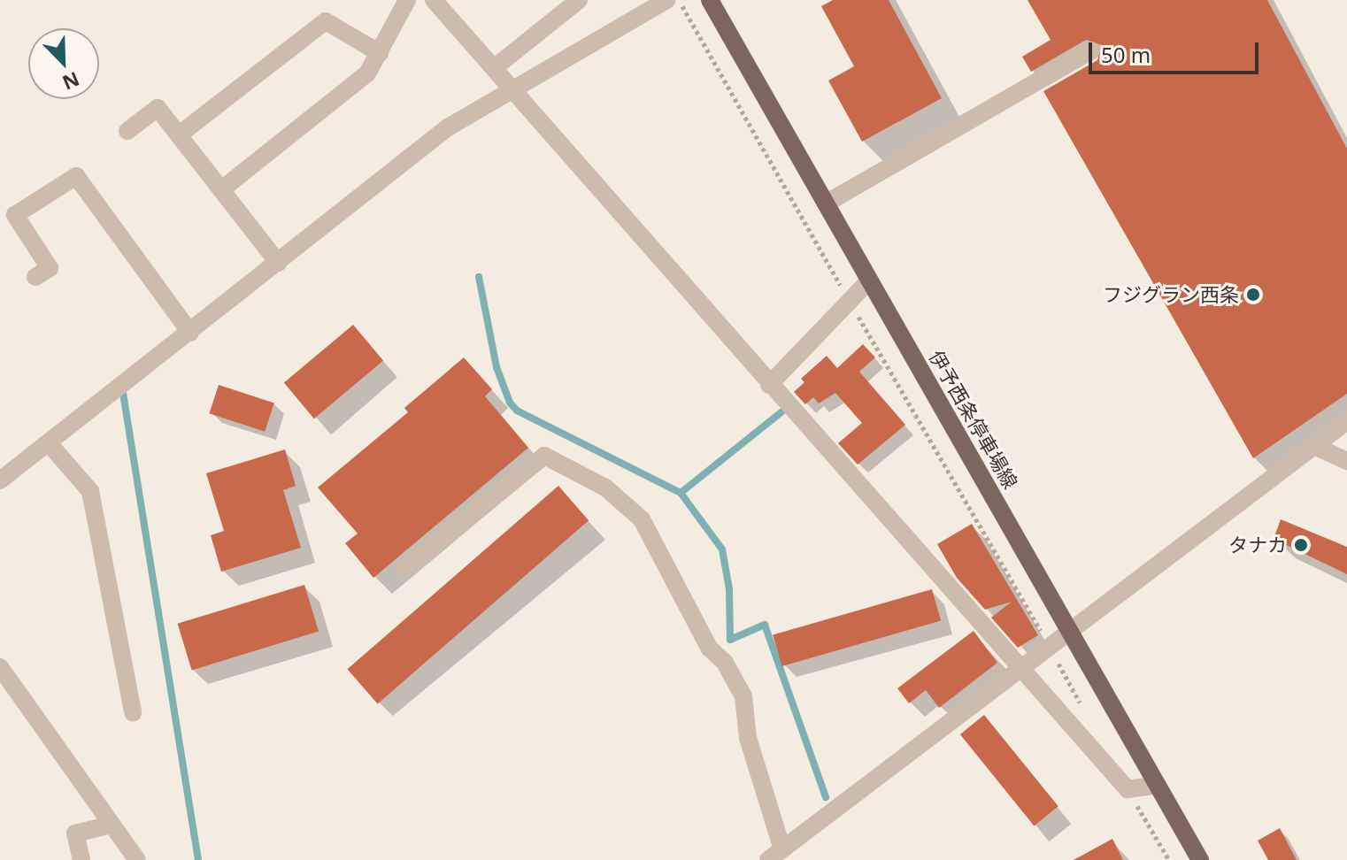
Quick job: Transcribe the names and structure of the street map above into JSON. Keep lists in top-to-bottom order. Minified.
{"streets":{"main road":["伊予西条停車場線"]},"places":["フジグラン西条","タナカ"],"scale_bar":"50 m","north":"bottom right"}
